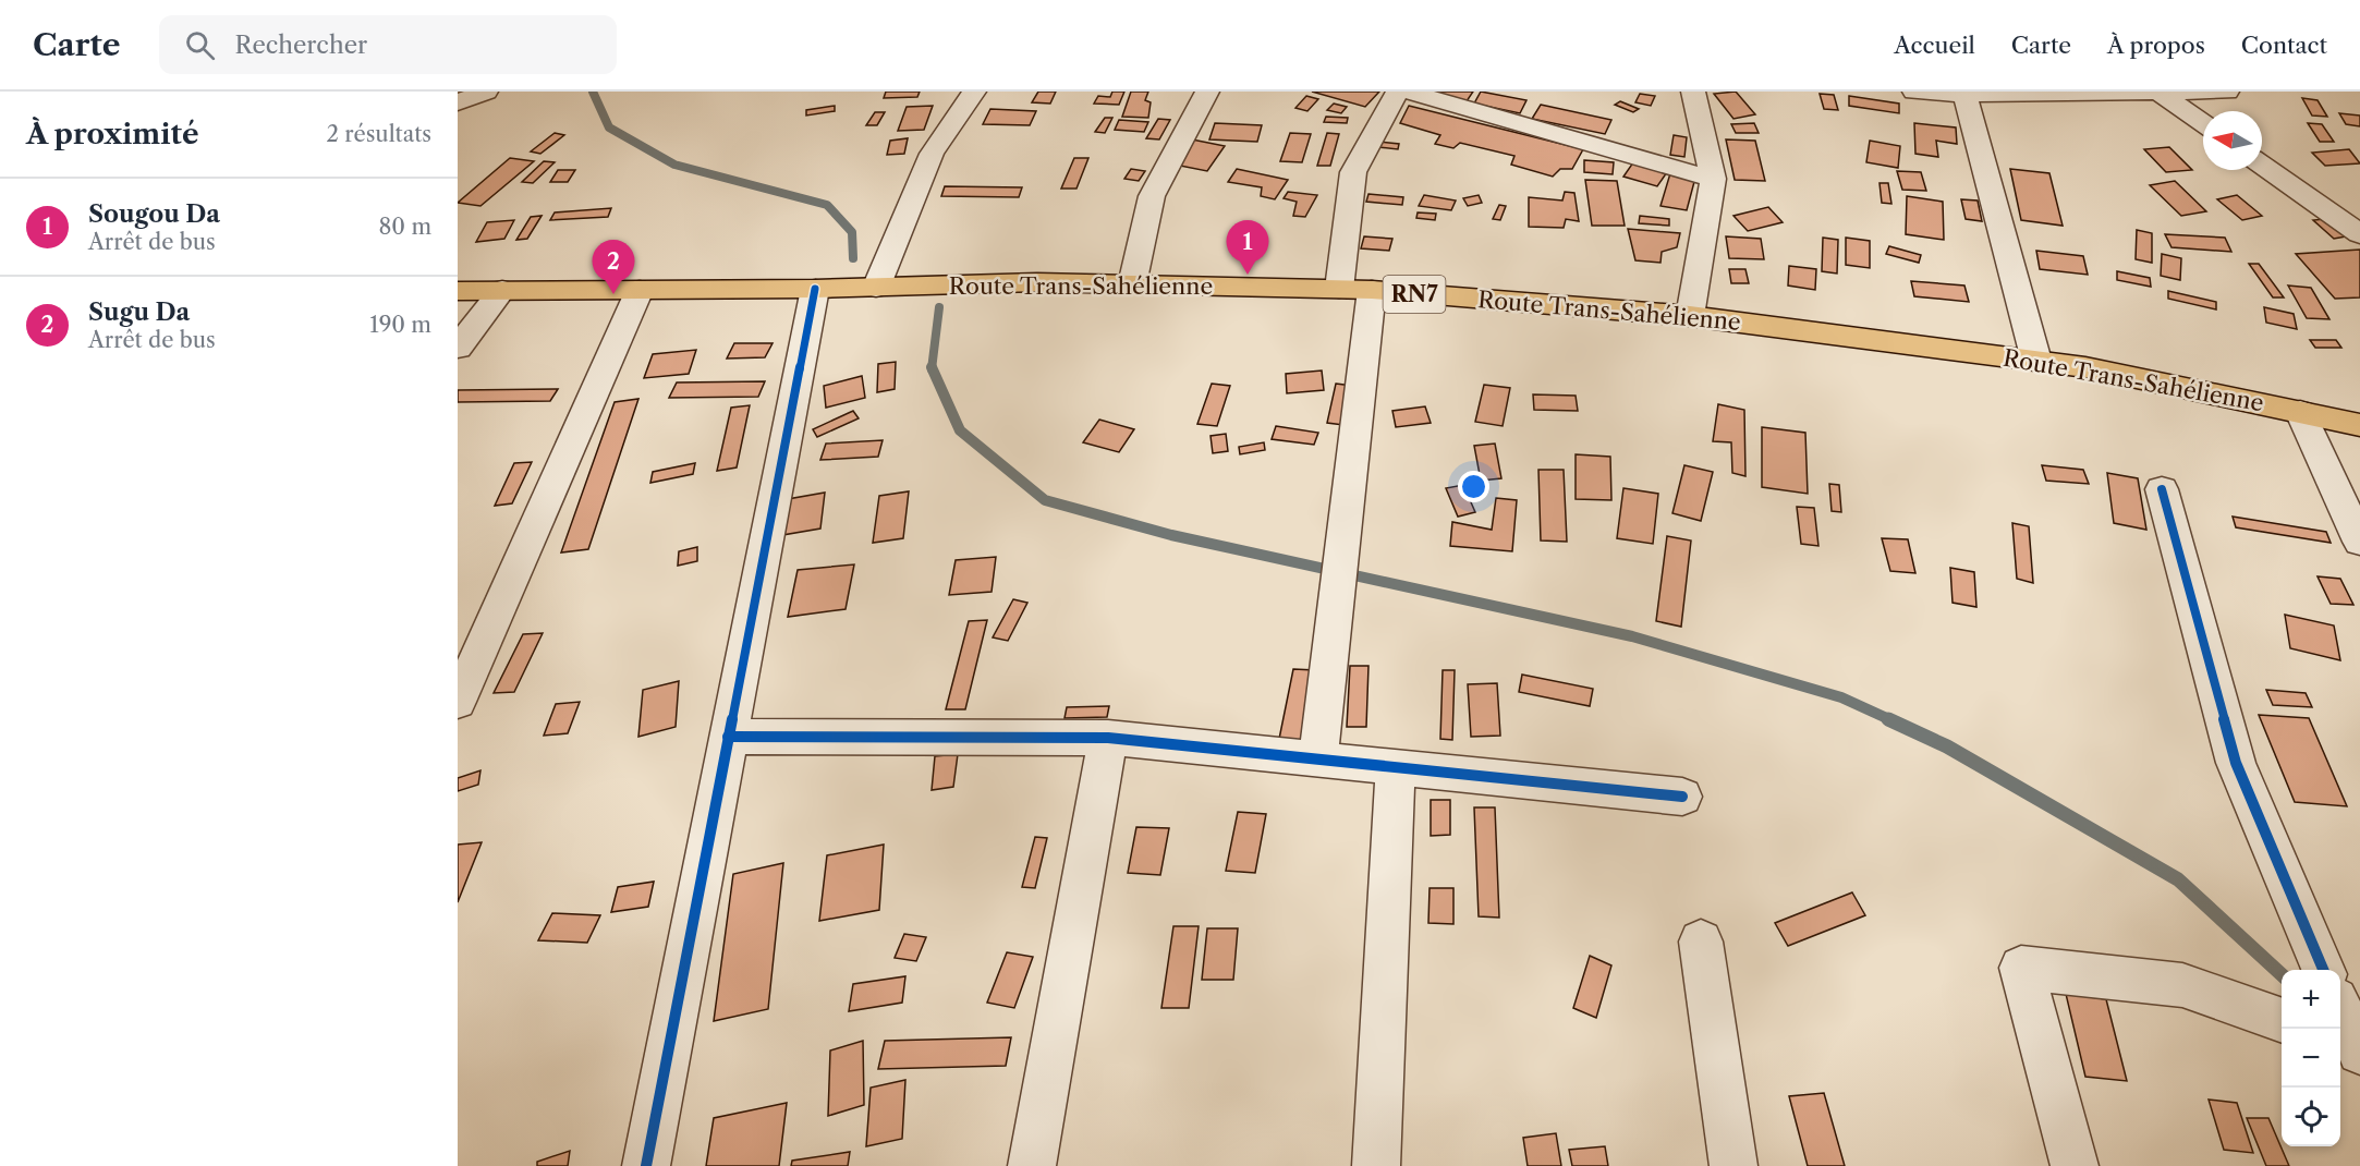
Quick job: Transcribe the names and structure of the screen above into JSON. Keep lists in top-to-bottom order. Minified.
{"streets":{"highway":["Route Trans-Sahélienne","RN7"]},"north":"left","page":{"header":"Carte","search":"Rechercher","nav":["Accueil","Carte","À propos","Contact"],"heading":["À proximité","2 résultats"],"list":[{"mark":"1","name":"Sougou Da","note":"Arrêt de bus","value":"80 m"},{"mark":"2","name":"Sugu Da","note":"Arrêt de bus","value":"190 m"}],"pins":["1","2"],"map_buttons":["+","−"]}}
